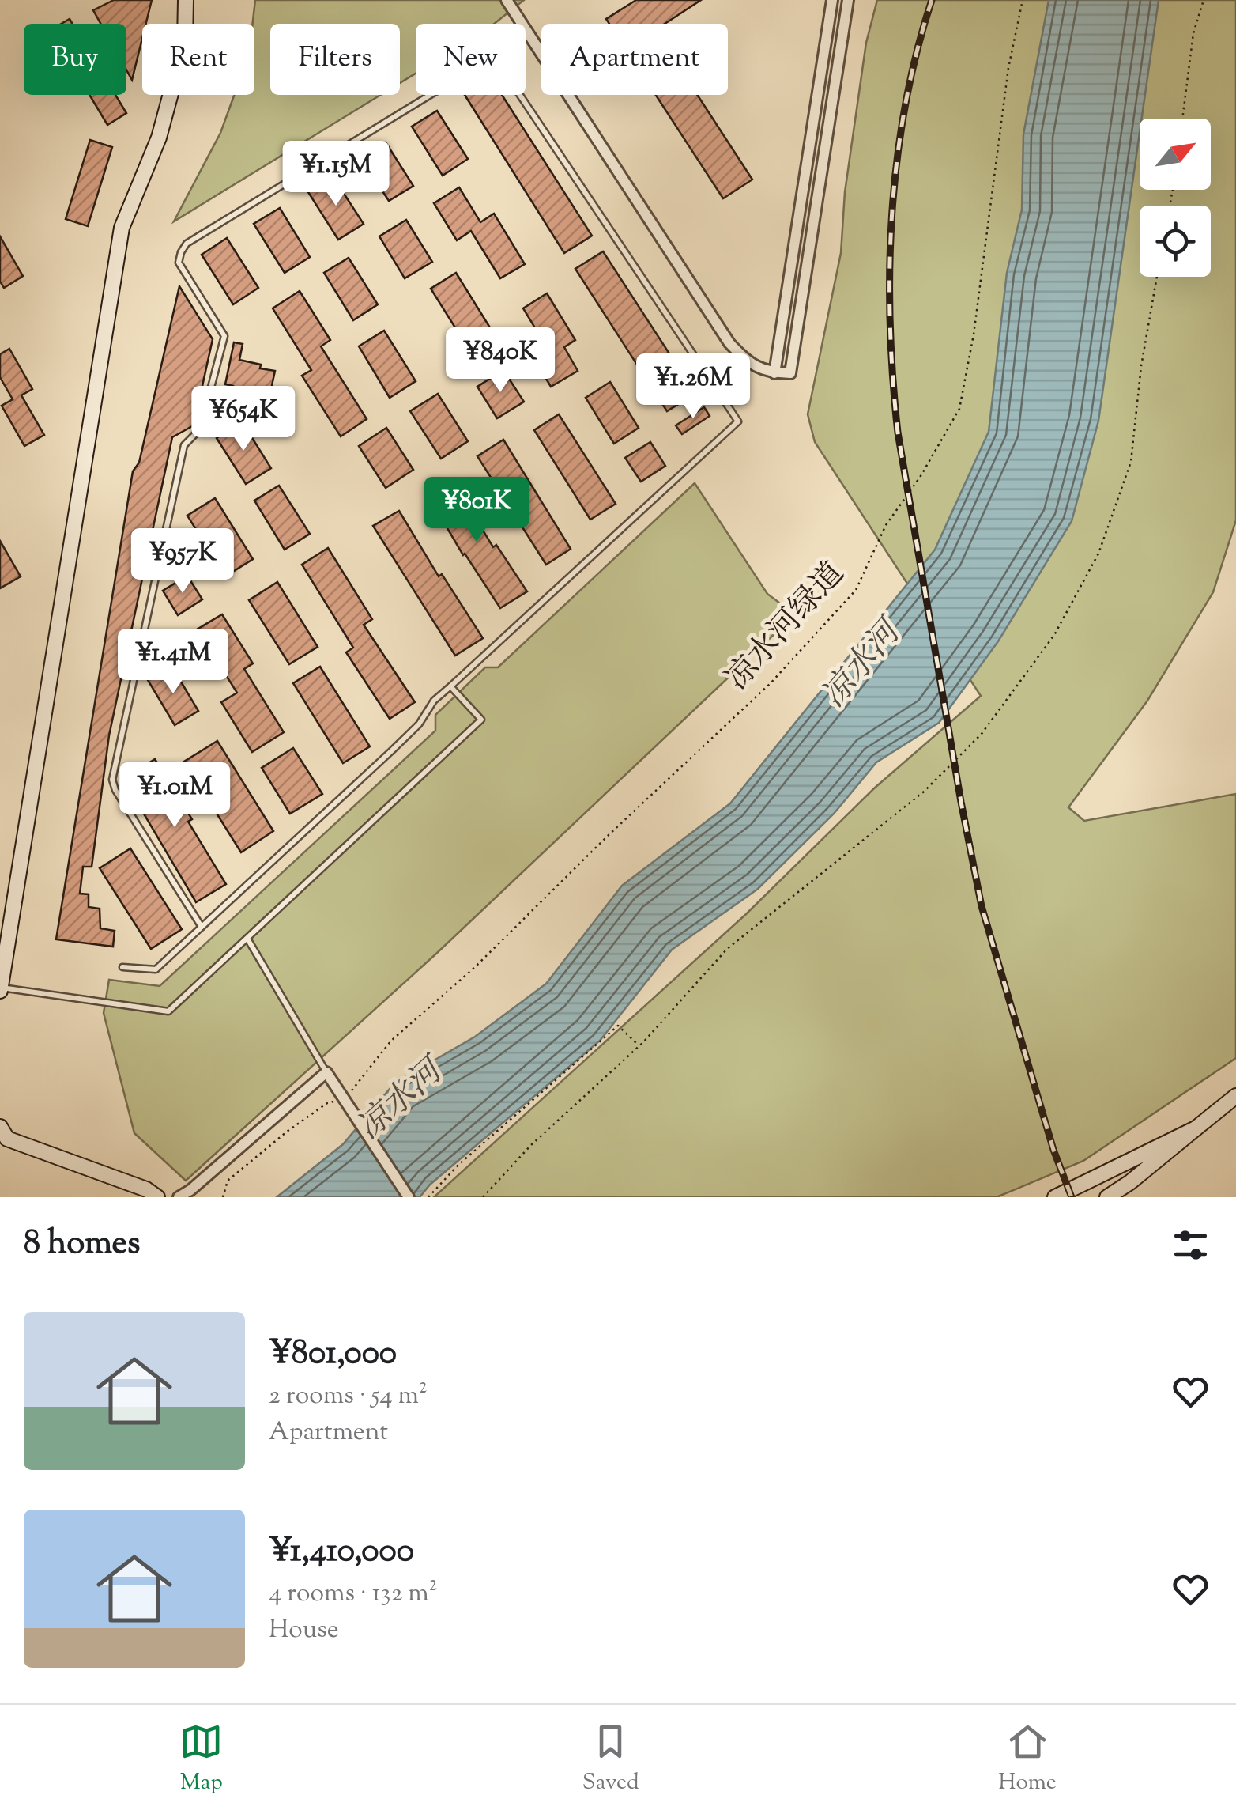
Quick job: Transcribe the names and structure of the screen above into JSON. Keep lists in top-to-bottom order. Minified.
{"streets":{"path":["凉水河绿道"]},"water":["凉水河"],"north":"top right","page":{"chip":["Buy","Rent","Filters","New","Apartment"],"price":["¥1.15M","¥840K","¥1.26M","¥654K","¥801K","¥957K","¥1.41M","¥1.01M"],"heading":"8 homes","list":[{"name":"¥801,000","note":"2 rooms · 54 m² · Apartment"},{"name":"¥1,410,000","note":"4 rooms · 132 m² · House"}],"tabs":["Map","Saved","Home"]}}
